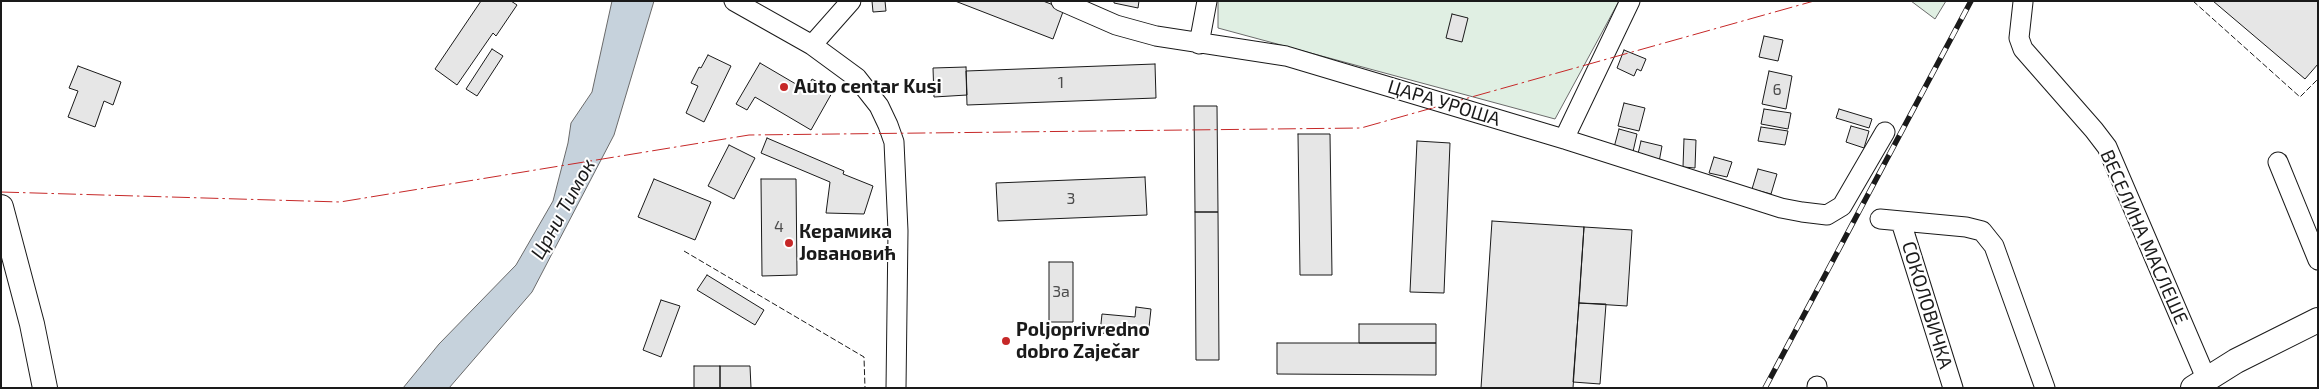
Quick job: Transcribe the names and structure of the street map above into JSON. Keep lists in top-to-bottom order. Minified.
{"streets":{"street":["ЦАРА УРОША","ВЕСЕЛИНА МАСЛЕШЕ","СОКОЛОВИЧКА"]},"water":["Црни Тимок"],"places":["Auto centar Kusi","Керамика Јовановић","Poljoprivredno dobro Zaječar"],"house_numbers":["1","6","3","4","3a"]}
